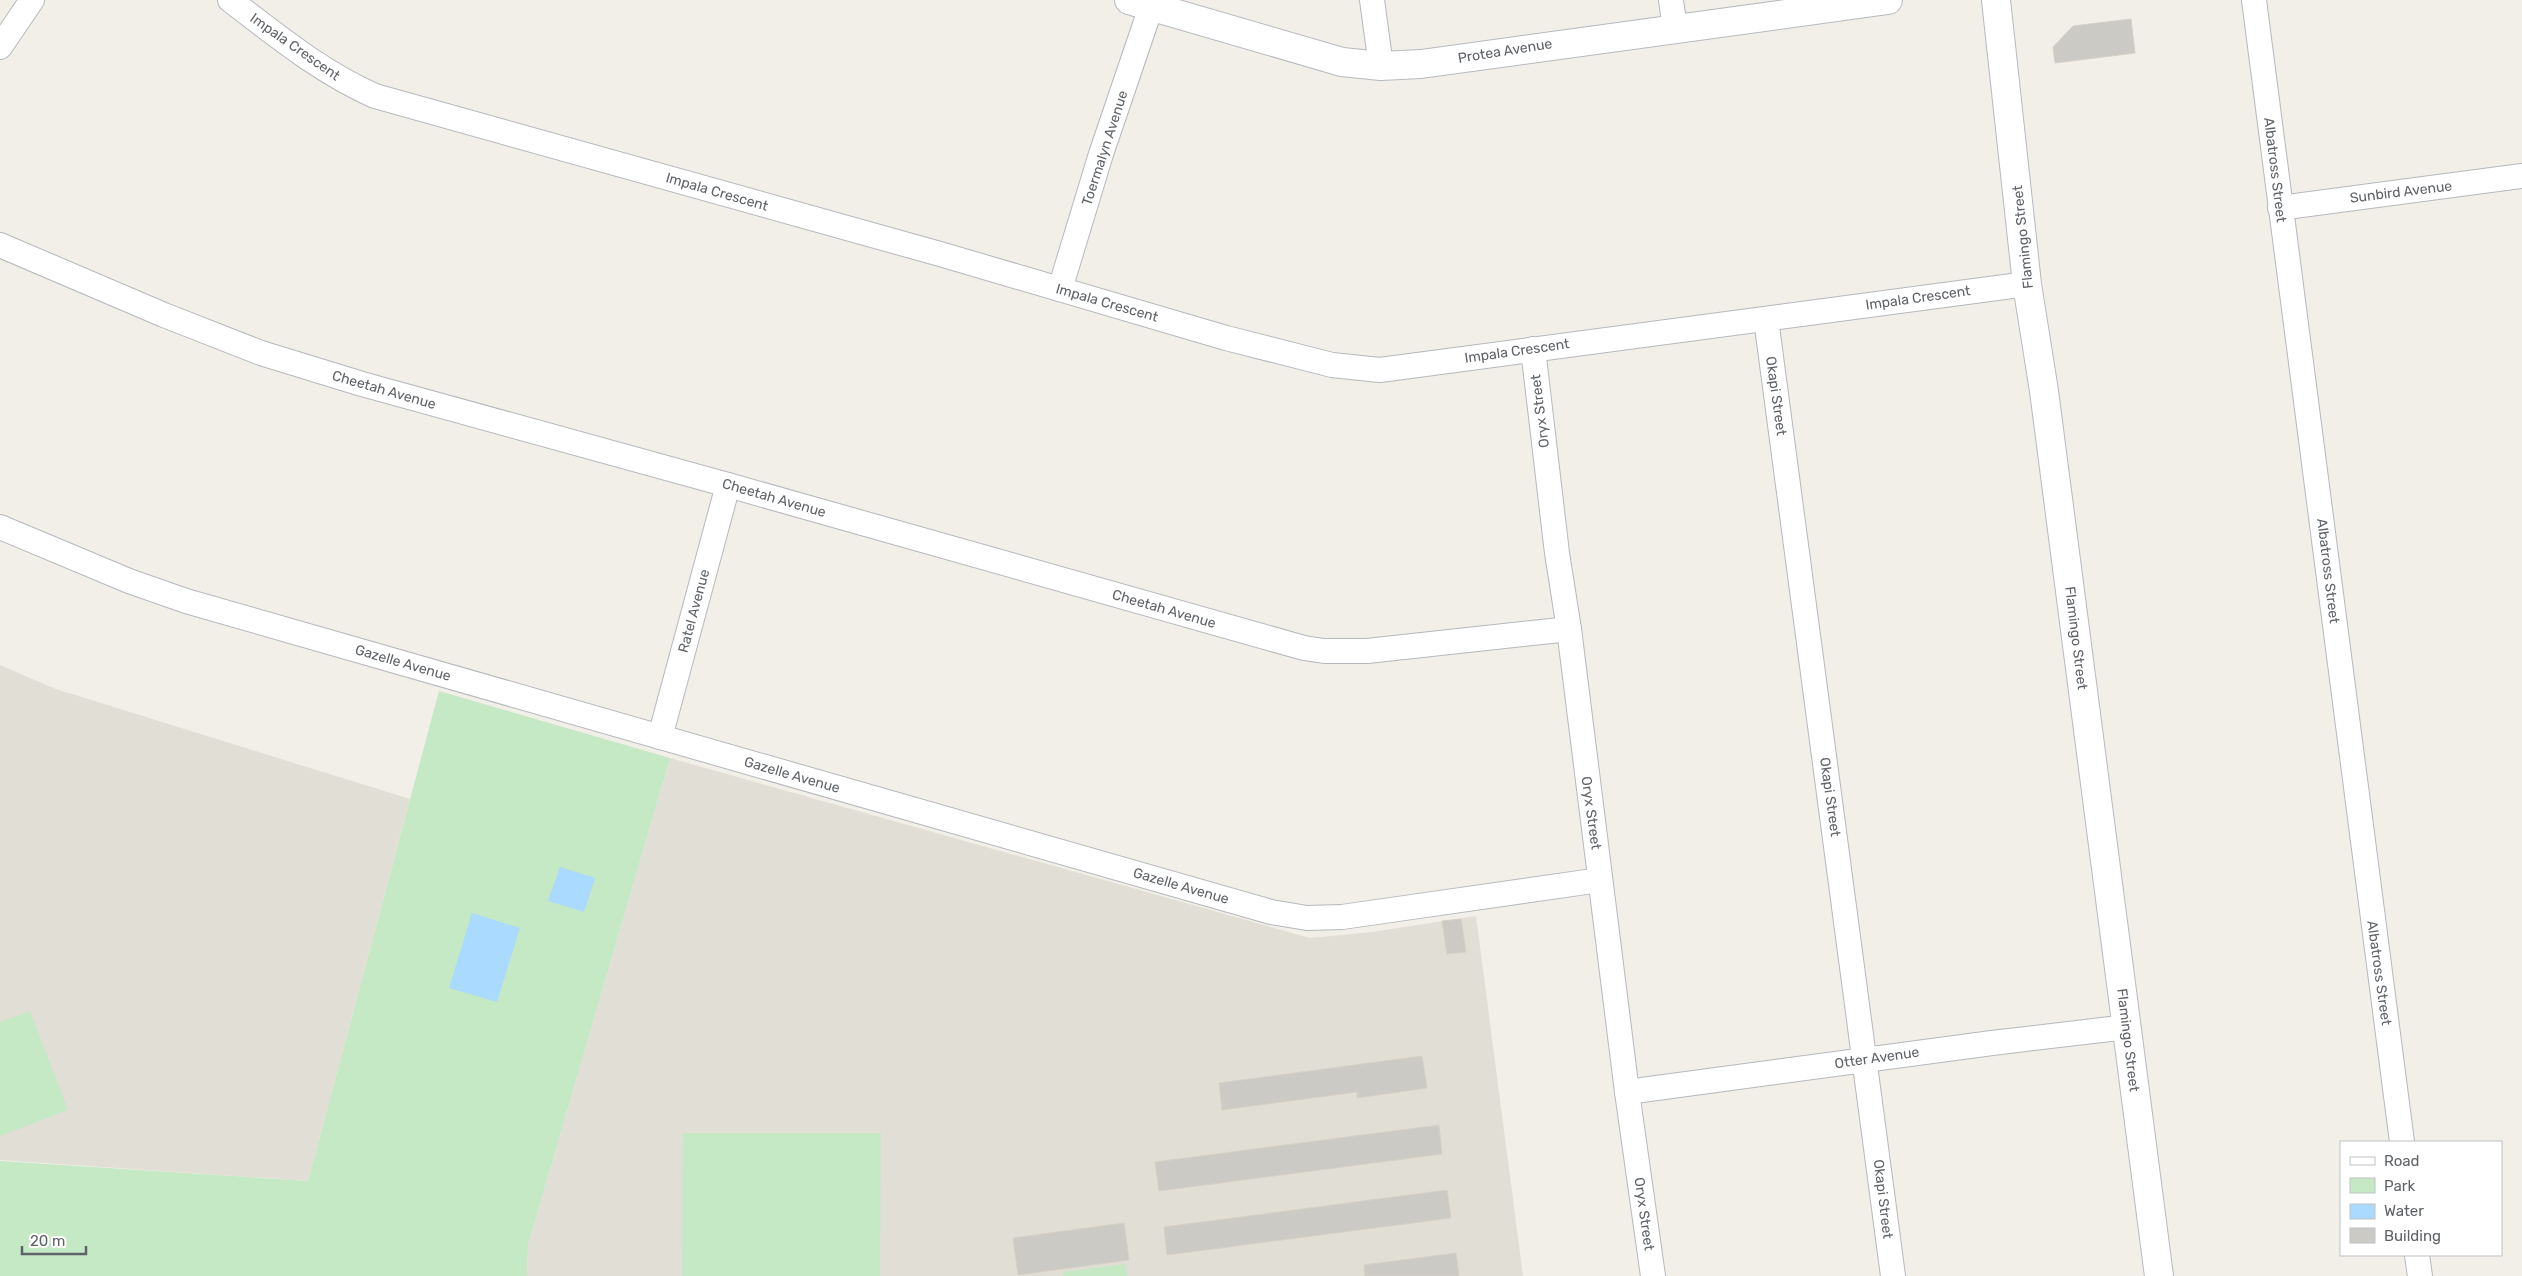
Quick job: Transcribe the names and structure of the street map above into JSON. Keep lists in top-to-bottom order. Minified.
{"streets":{"street":["Impala Crescent","Protea Avenue","Toermalyn Avenue","Albatross Street","Sunbird Avenue","Flamingo Street","Cheetah Avenue","Okapi Street","Oryx Street","Ratel Avenue","Gazelle Avenue","Otter Avenue"]},"crossings":[["Impala Crescent","Toermalyn Avenue"],["Impala Crescent","Flamingo Street"],["Impala Crescent","Okapi Street"],["Impala Crescent","Oryx Street"],["Protea Avenue","Toermalyn Avenue"],["Albatross Street","Sunbird Avenue"],["Flamingo Street","Otter Avenue"],["Cheetah Avenue","Oryx Street"],["Cheetah Avenue","Ratel Avenue"],["Okapi Street","Otter Avenue"],["Oryx Street","Gazelle Avenue"],["Oryx Street","Otter Avenue"],["Ratel Avenue","Gazelle Avenue"]],"legend":["Road","Park","Water","Building"],"scale_bar":"20 m"}
